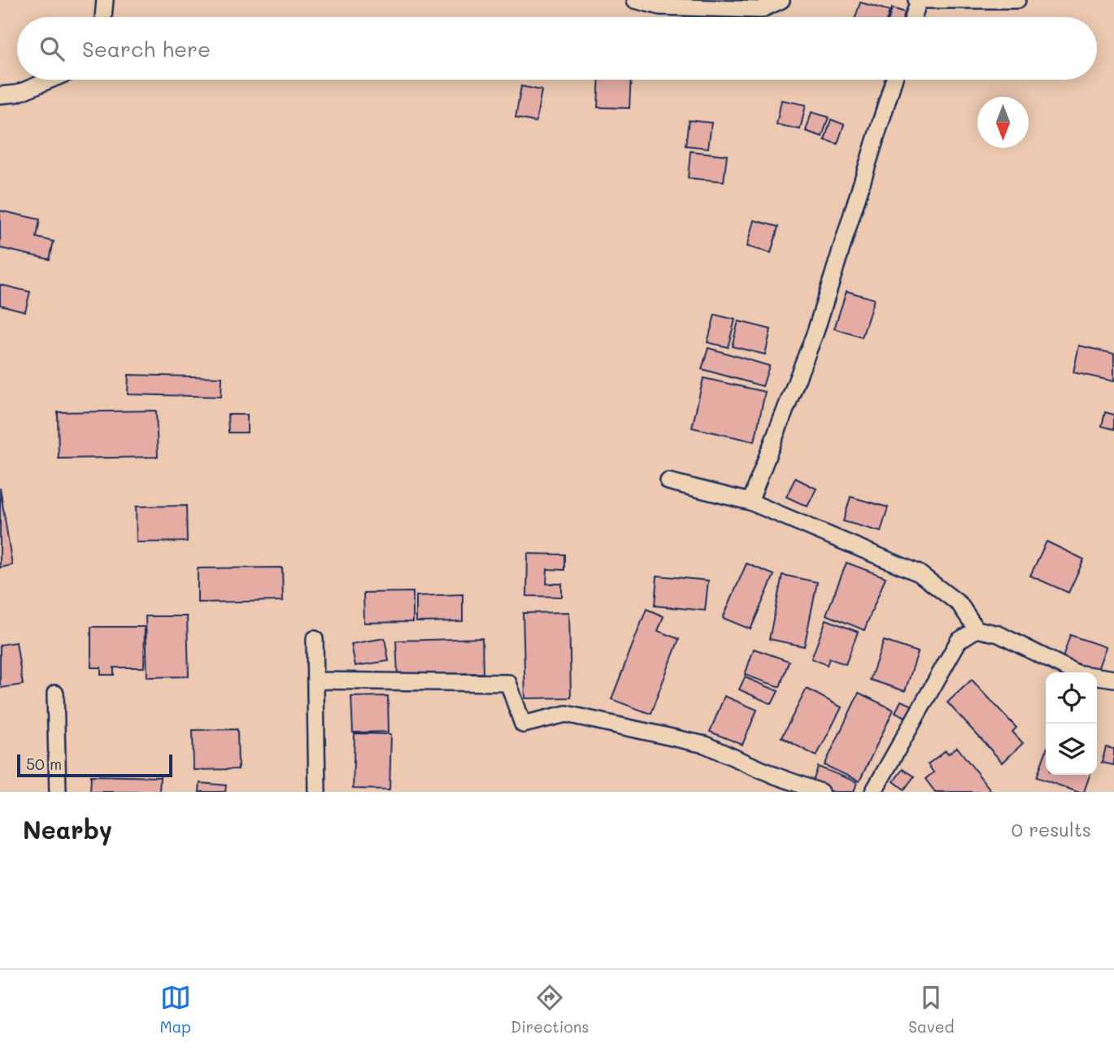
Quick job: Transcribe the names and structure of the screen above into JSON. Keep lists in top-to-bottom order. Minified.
{"scale_bar":"50 m","north":"bottom","page":{"search":"Search here","scale":"50 m","heading":["Nearby","0 results"],"nav":["Map","Directions","Saved"]}}
